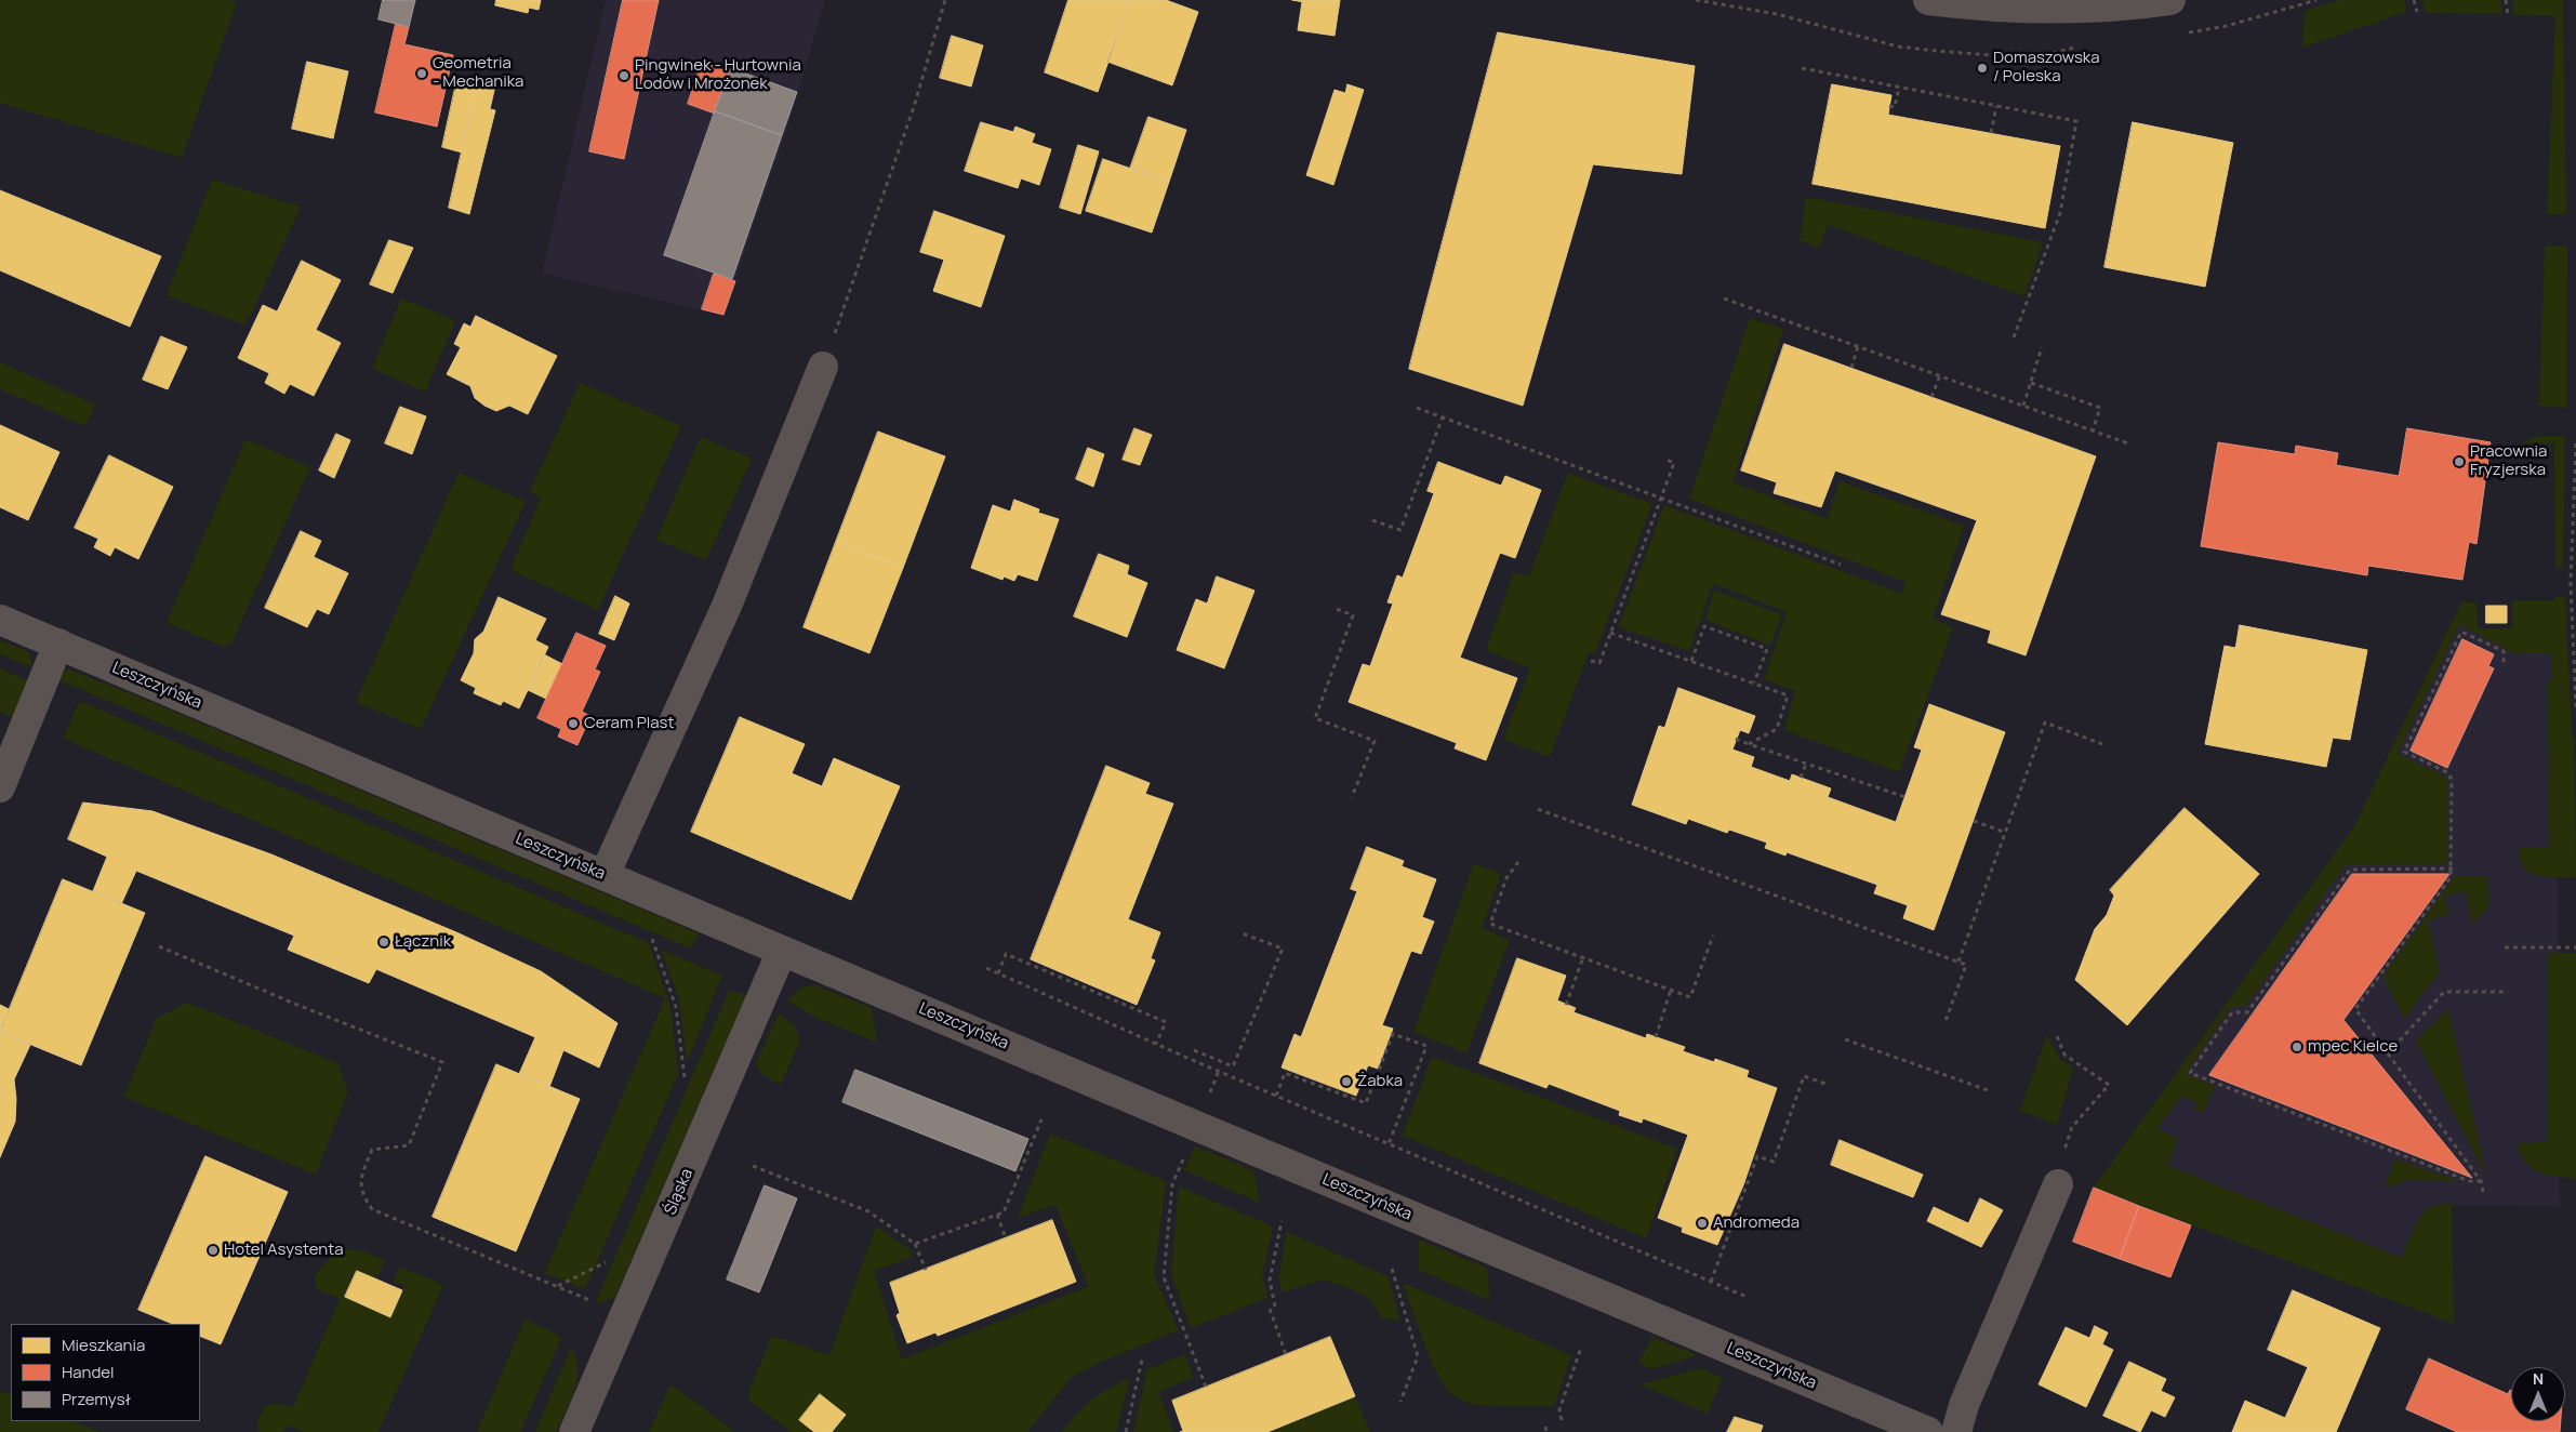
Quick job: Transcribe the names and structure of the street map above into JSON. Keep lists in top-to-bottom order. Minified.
{"streets":{"street":["Leszczyńska","Śląska"]},"crossings":[["Leszczyńska","Śląska"]],"places":["Domaszowska / Poleska","Geometria - Mechanika","Pingwinek - Hurtownia Lodów i Mrożonek","Pracownia Fryzjerska","Ceram Plast","Łącznik","mpec Kielce","Żabka","Andromeda","Hotel Asystenta"],"legend":["Mieszkania","Handel","Przemysł"],"north":"top"}
